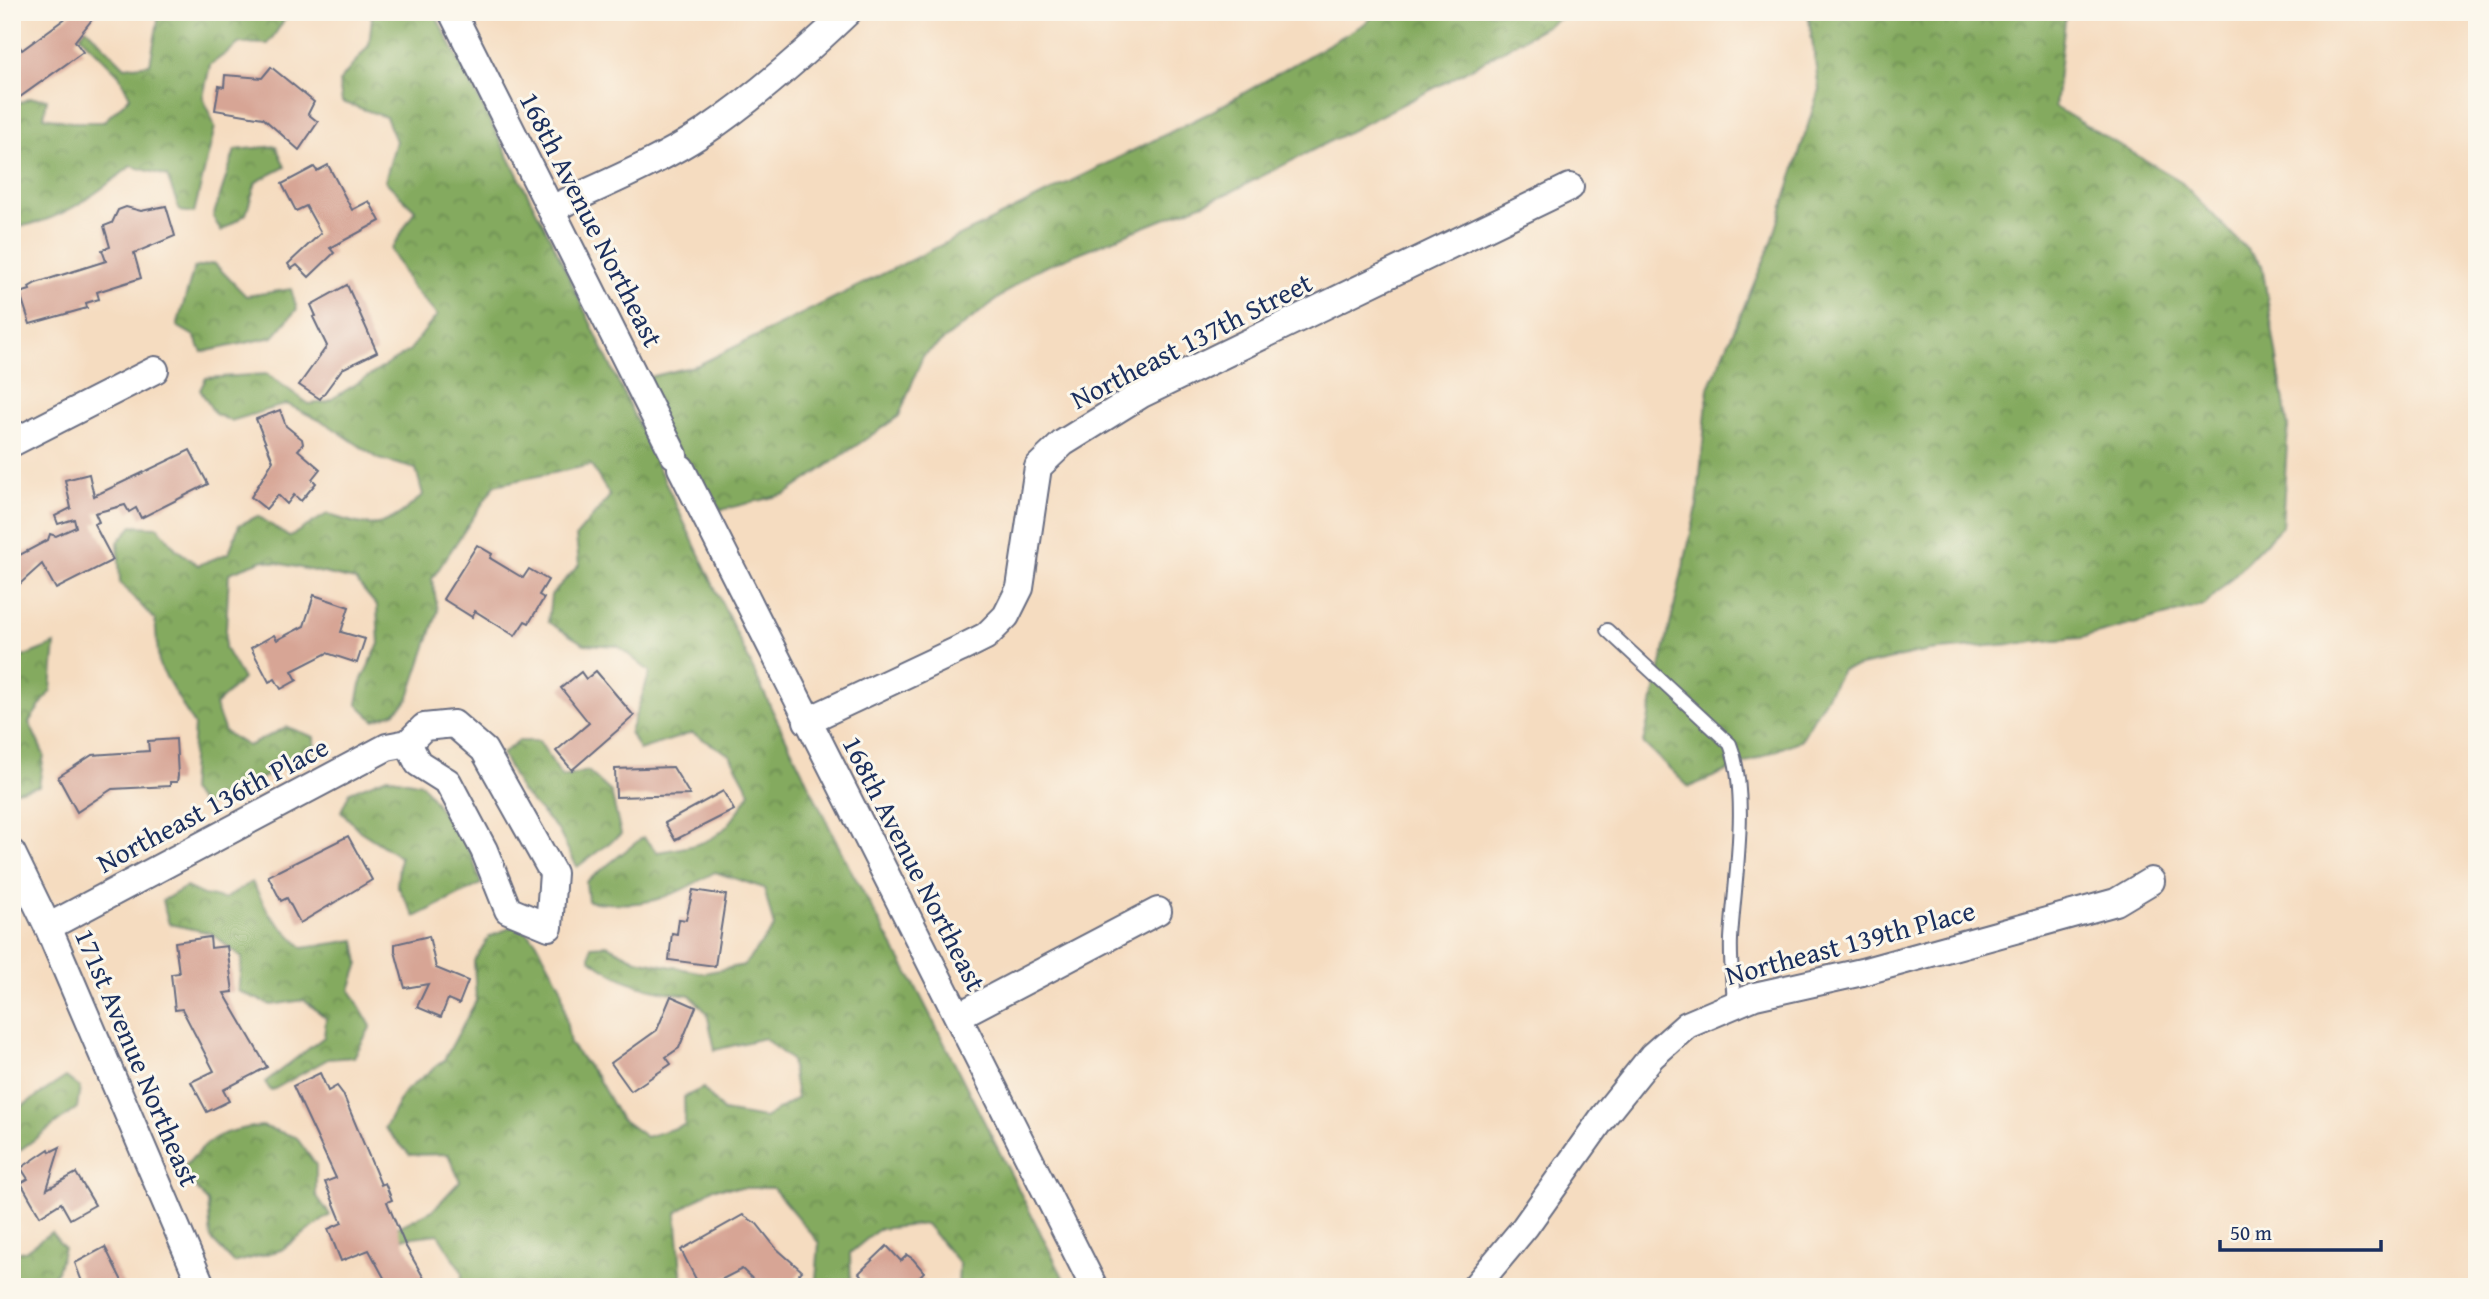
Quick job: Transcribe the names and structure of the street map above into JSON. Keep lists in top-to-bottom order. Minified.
{"streets":{"street":["168th Avenue Northeast","Northeast 137th Street","Northeast 136th Place","Northeast 139th Place","171st Avenue Northeast"]},"crossings":[["168th Avenue Northeast","Northeast 137th Street"],["Northeast 136th Place","171st Avenue Northeast"]],"scale_bar":"50 m"}
